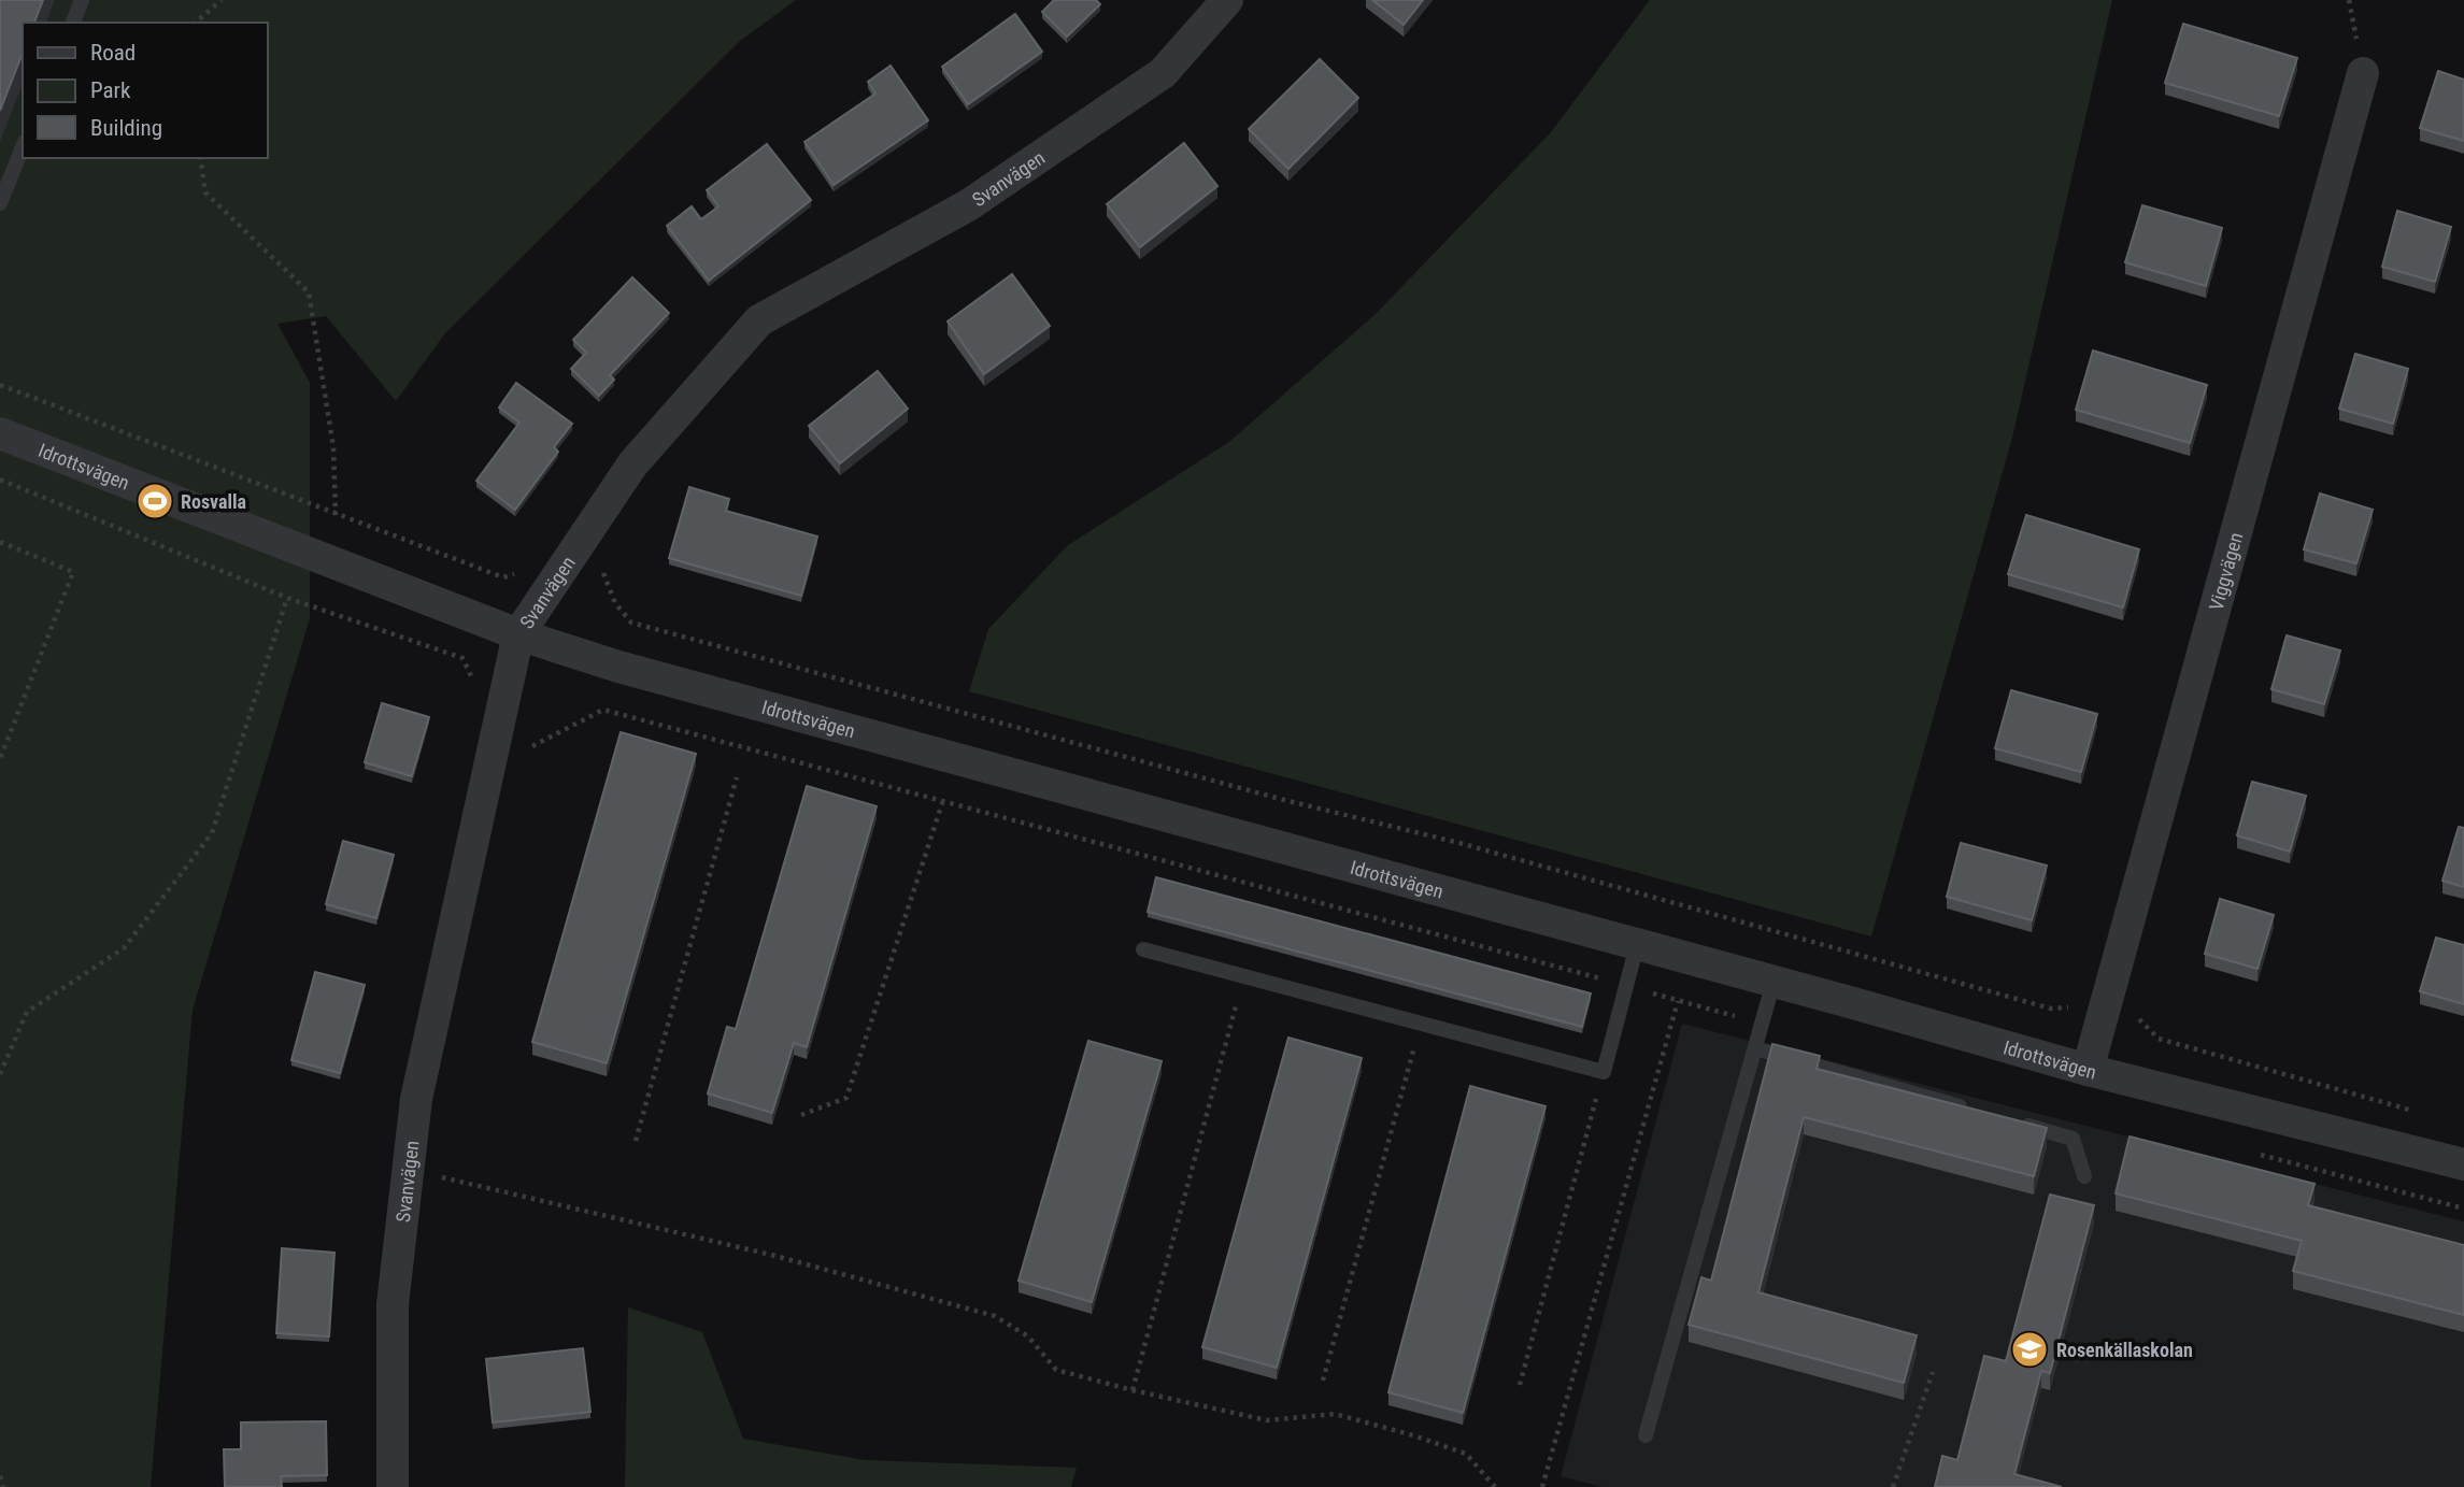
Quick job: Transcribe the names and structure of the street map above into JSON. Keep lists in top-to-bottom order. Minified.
{"streets":{"street":["Svanvägen","Idrottsvägen","Viggvägen"]},"crossings":[["Svanvägen","Idrottsvägen"],["Idrottsvägen","Viggvägen"]],"places":{"sports":["Rosvalla"],"school or university":["Rosenkällaskolan"]},"legend":["Road","Park","Building"]}
